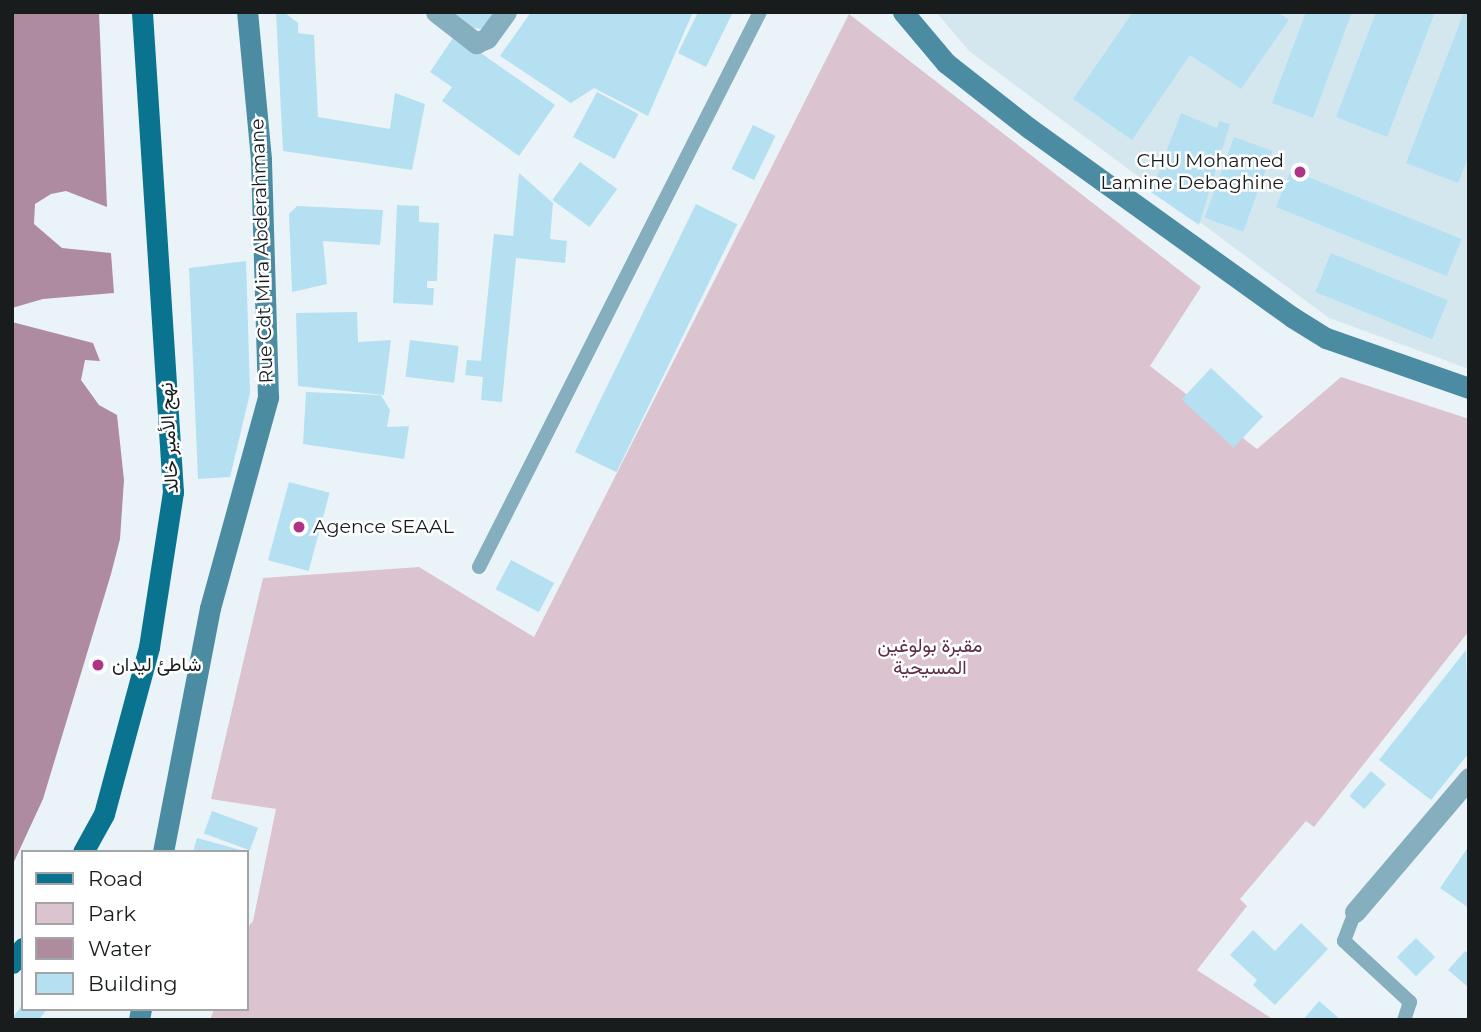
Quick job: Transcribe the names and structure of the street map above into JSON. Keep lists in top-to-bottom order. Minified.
{"streets":{"main road":["Rue Cdt Mira Abderahmane","نهج الأمير خالد"]},"parks":["مقبرة بولوغين المسيحية"],"places":["CHU Mohamed Lamine Debaghine","Agence SEAAL","شاطئ ليدان"],"legend":["Road","Park","Water","Building"]}
